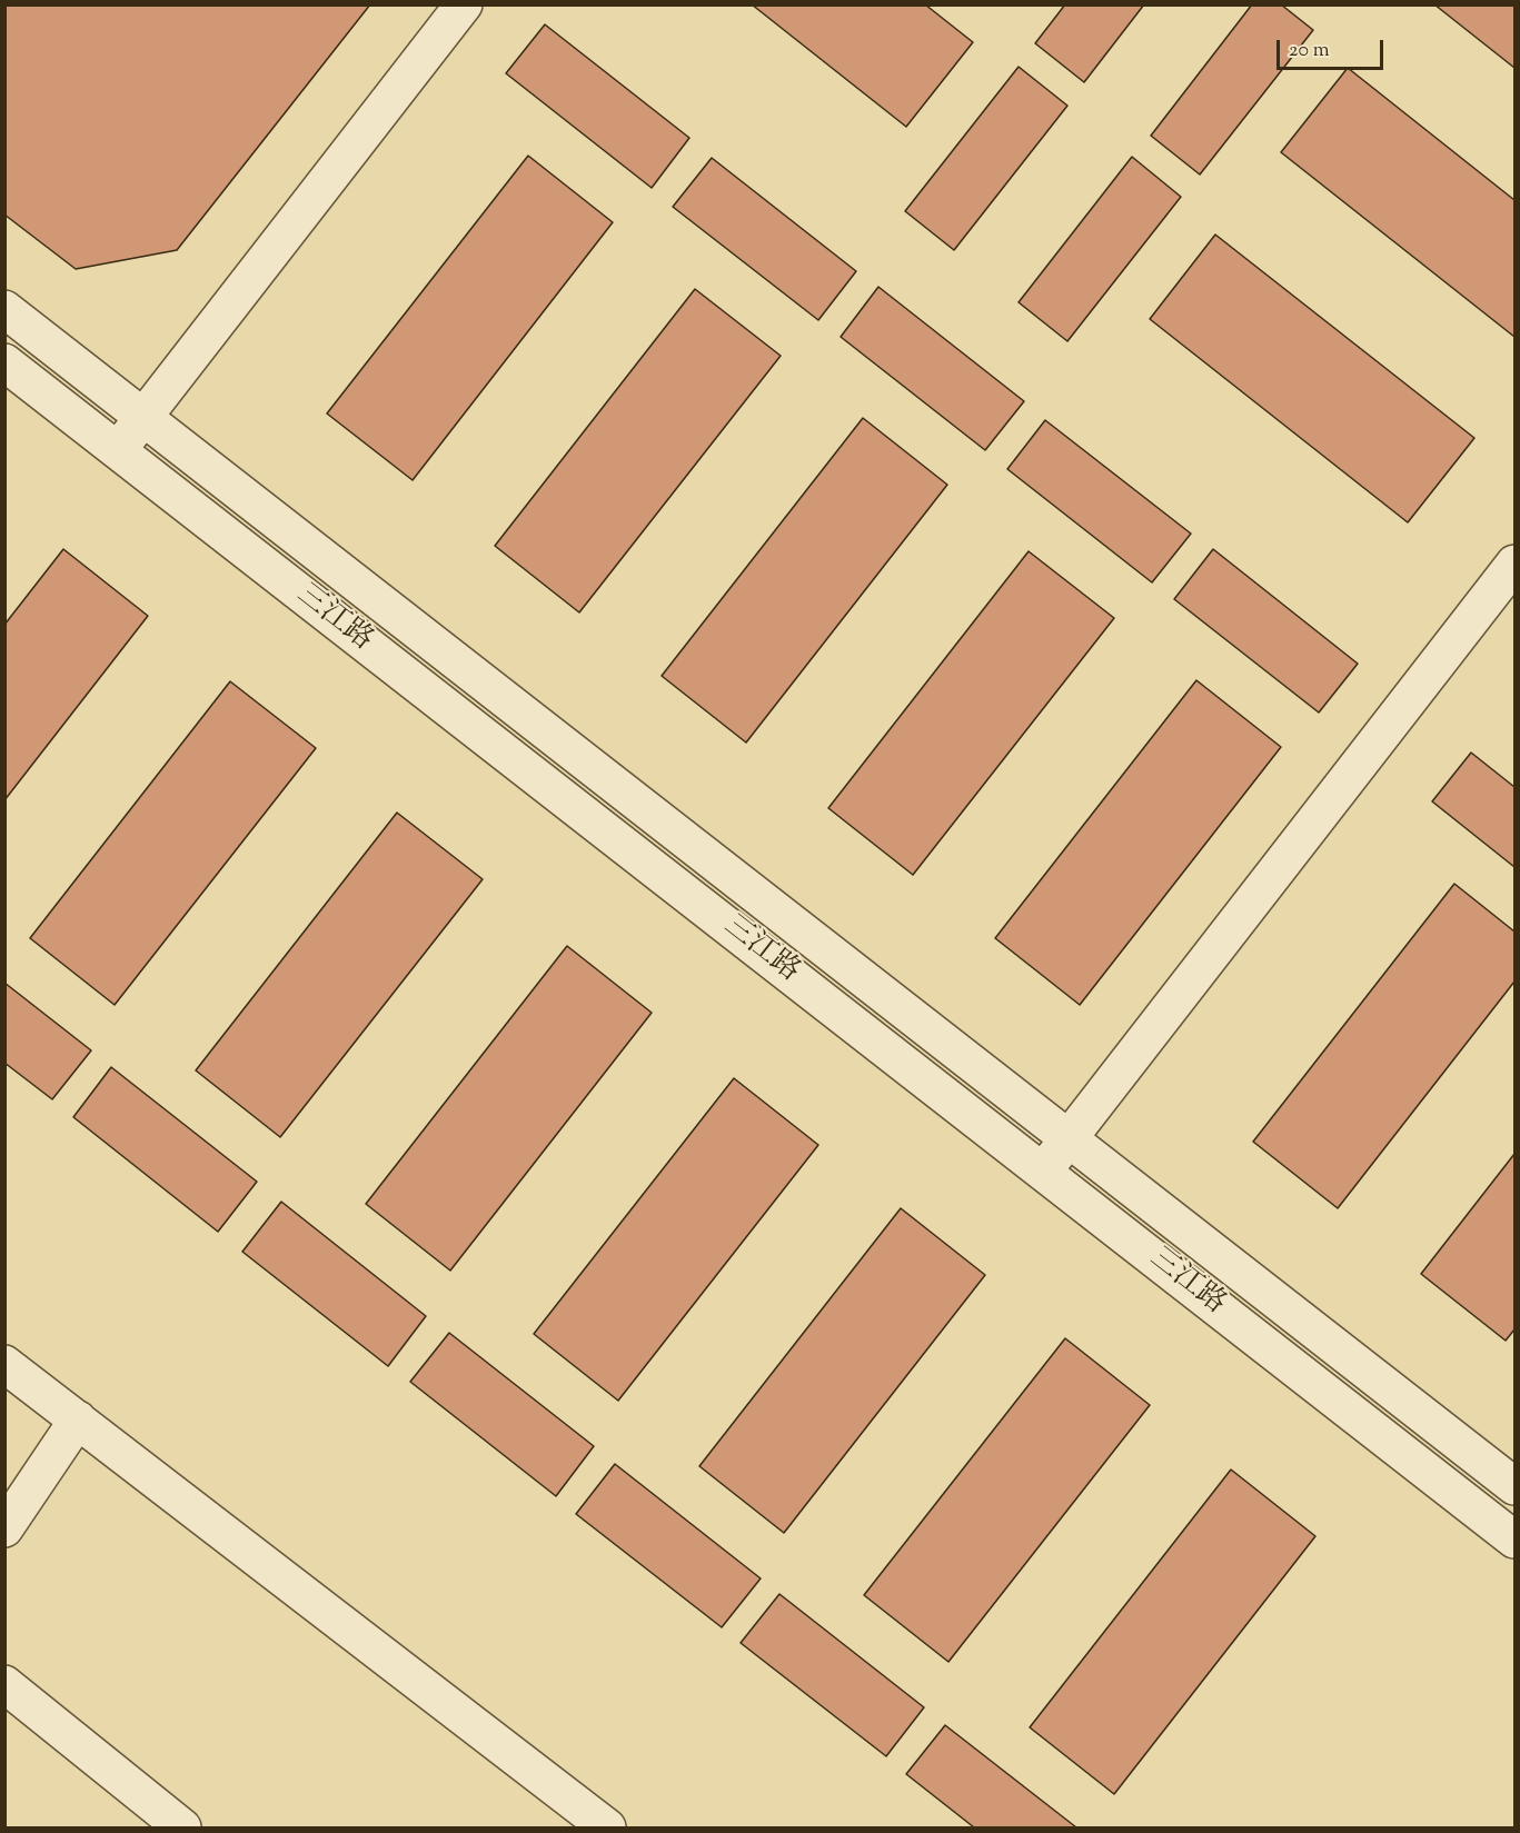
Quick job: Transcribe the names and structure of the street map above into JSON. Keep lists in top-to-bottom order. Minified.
{"streets":{"street":["三江路"]},"scale_bar":"20 m"}
